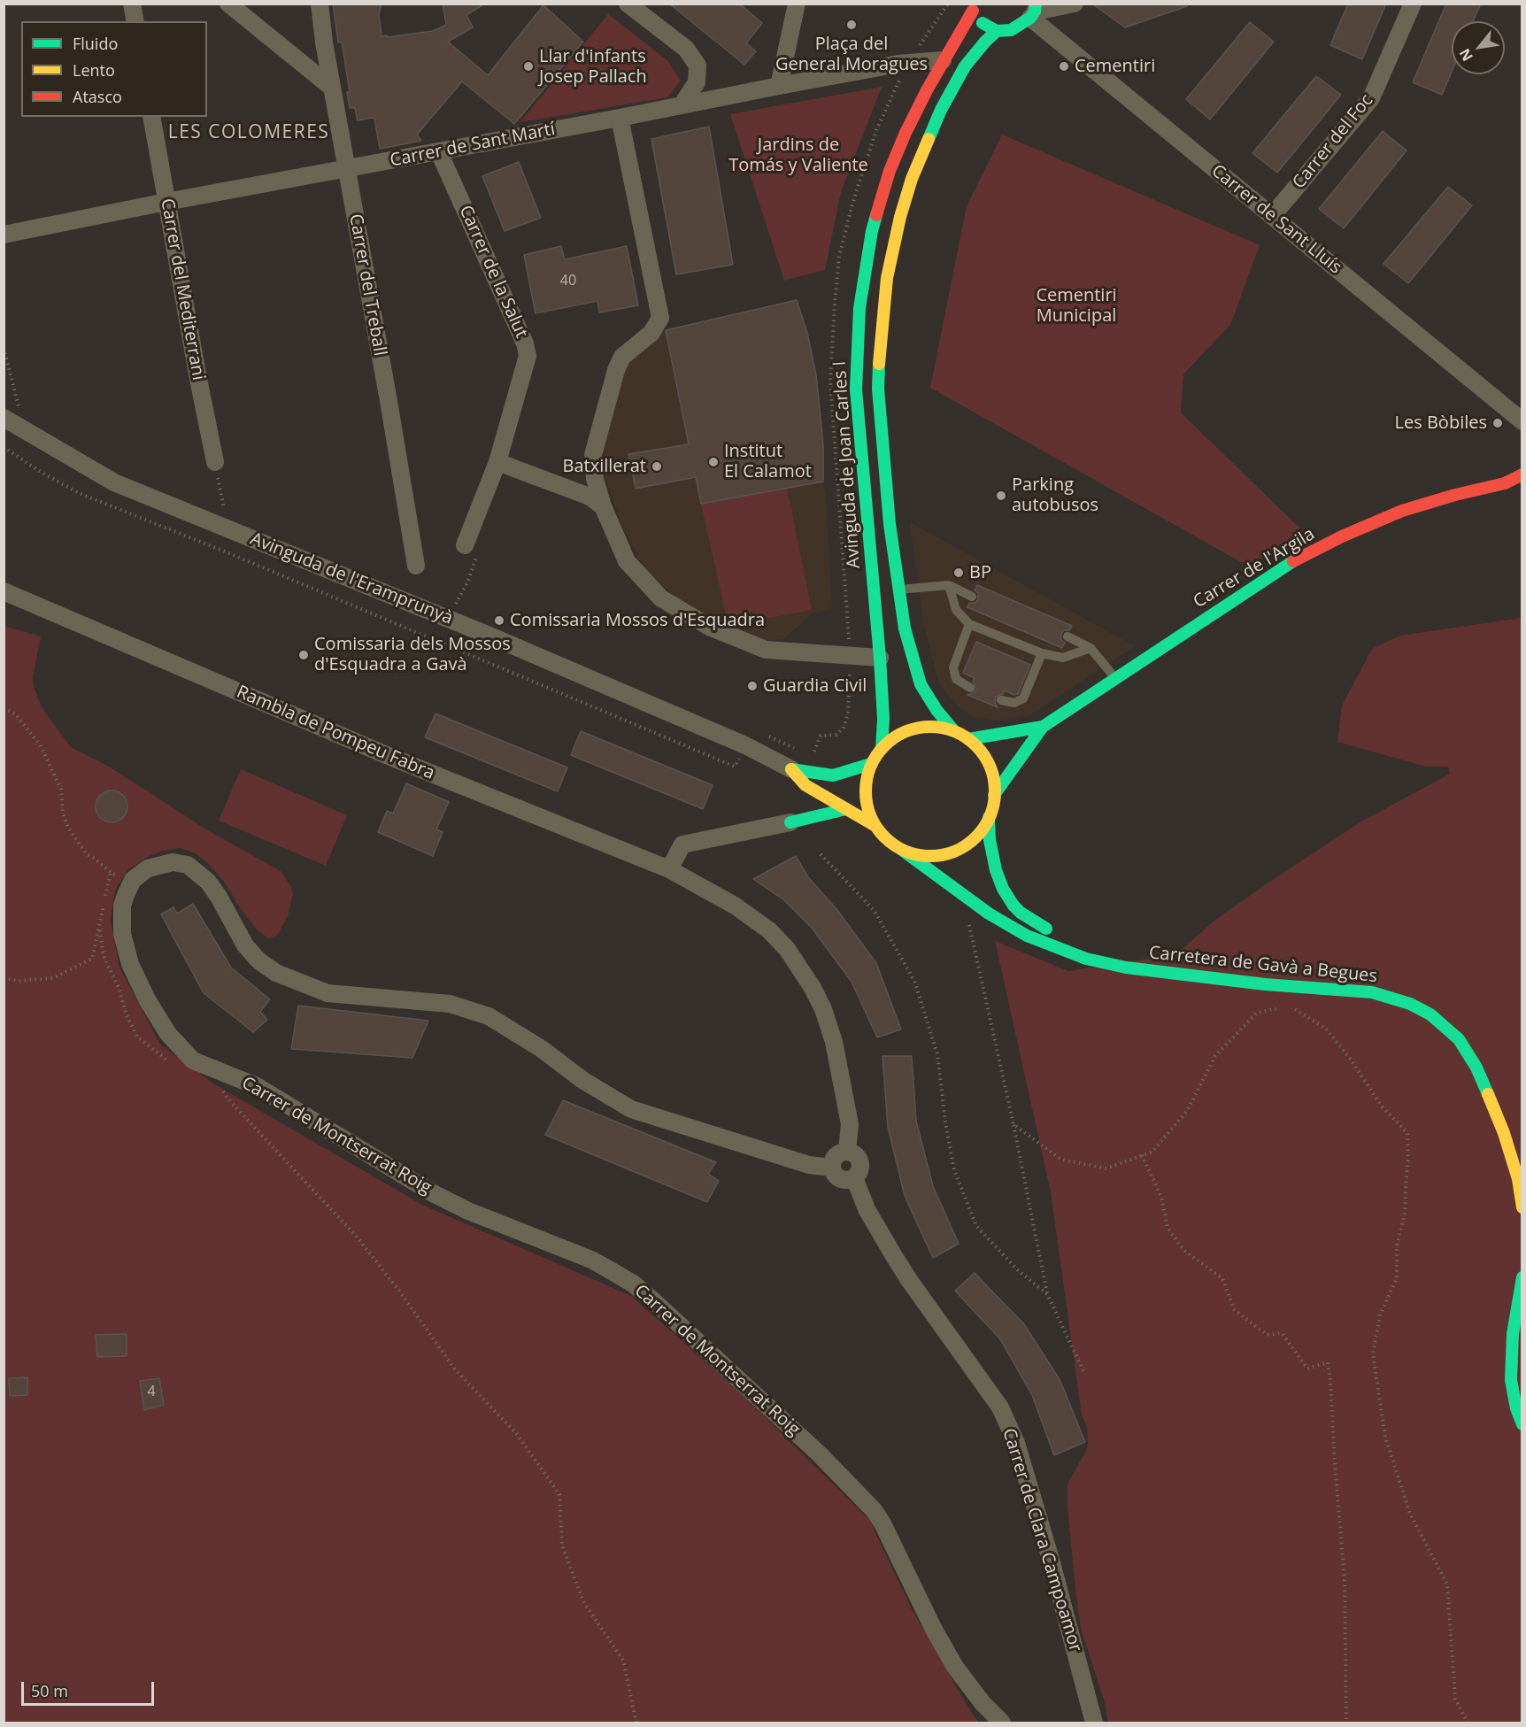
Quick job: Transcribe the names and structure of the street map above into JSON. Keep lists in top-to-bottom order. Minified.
{"streets":{"main road":["Avinguda de Joan Carles I","Carrer de l'Argila","Carretera de Gavà a Begues"],"street":["Carrer del Foc","Carrer de Sant Martí","Carrer de Sant Lluís","Carrer de la Salut","Carrer del Treball","Carrer del Mediterrani","Avinguda de l'Eramprunyà","Rambla de Pompeu Fabra","Carrer de Montserrat Roig","Carrer de Clara Campoamor"]},"crossings":[["Carrer del Foc","Carrer de Sant Lluís"],["Carrer de Sant Martí","Carrer de la Salut"],["Carrer de Sant Martí","Carrer del Treball"],["Carrer de Sant Martí","Carrer del Mediterrani"],["Carrer de Sant Martí","Avinguda de Joan Carles I"],["Avinguda de Joan Carles I","Carrer de l'Argila"],["Avinguda de Joan Carles I","Carretera de Gavà a Begues"],["Carrer de l'Argila","Carretera de Gavà a Begues"]],"districts":["LES COLOMERES"],"parks":["Jardins de Tomás y Valiente","Cementiri Municipal"],"places":["Plaça del General Moragues","Llar d'infants Josep Pallach","Cementiri","Les Bòbiles","Institut El Calamot","Batxillerat","Parking autobusos","BP","Comissaria Mossos d'Esquadra","Comissaria dels Mossos d'Esquadra a Gavà","Guardia Civil"],"house_numbers":["40","4"],"legend":["Fluido","Lento","Atasco"],"scale_bar":"50 m","north":"bottom left"}
